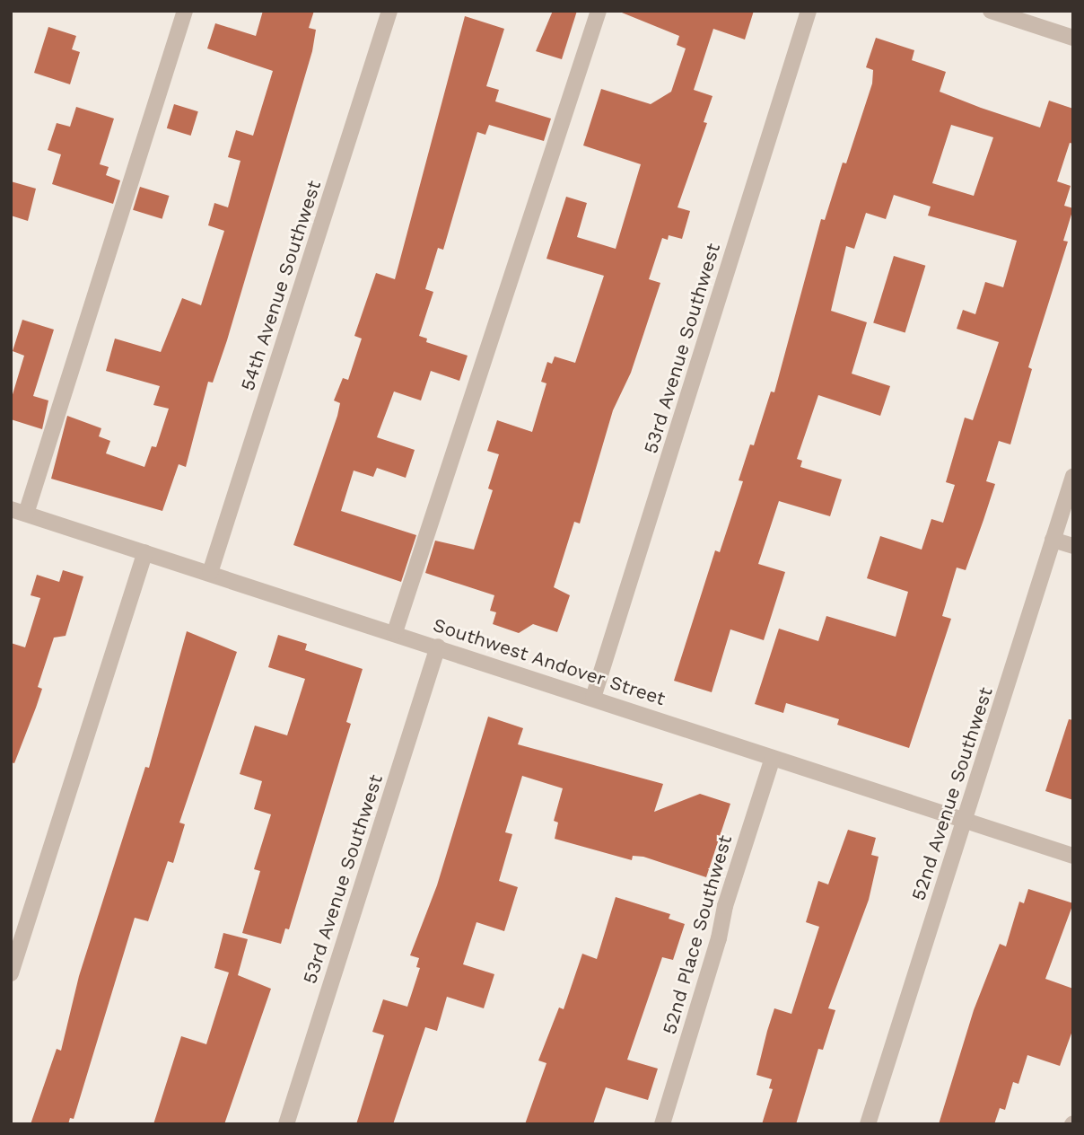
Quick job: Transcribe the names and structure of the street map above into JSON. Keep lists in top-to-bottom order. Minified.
{"streets":{"street":["54th Avenue Southwest","53rd Avenue Southwest","Southwest Andover Street","52nd Avenue Southwest","52nd Place Southwest"]},"crossings":[["54th Avenue Southwest","Southwest Andover Street"],["53rd Avenue Southwest","Southwest Andover Street"],["Southwest Andover Street","52nd Avenue Southwest"],["Southwest Andover Street","52nd Place Southwest"]]}
